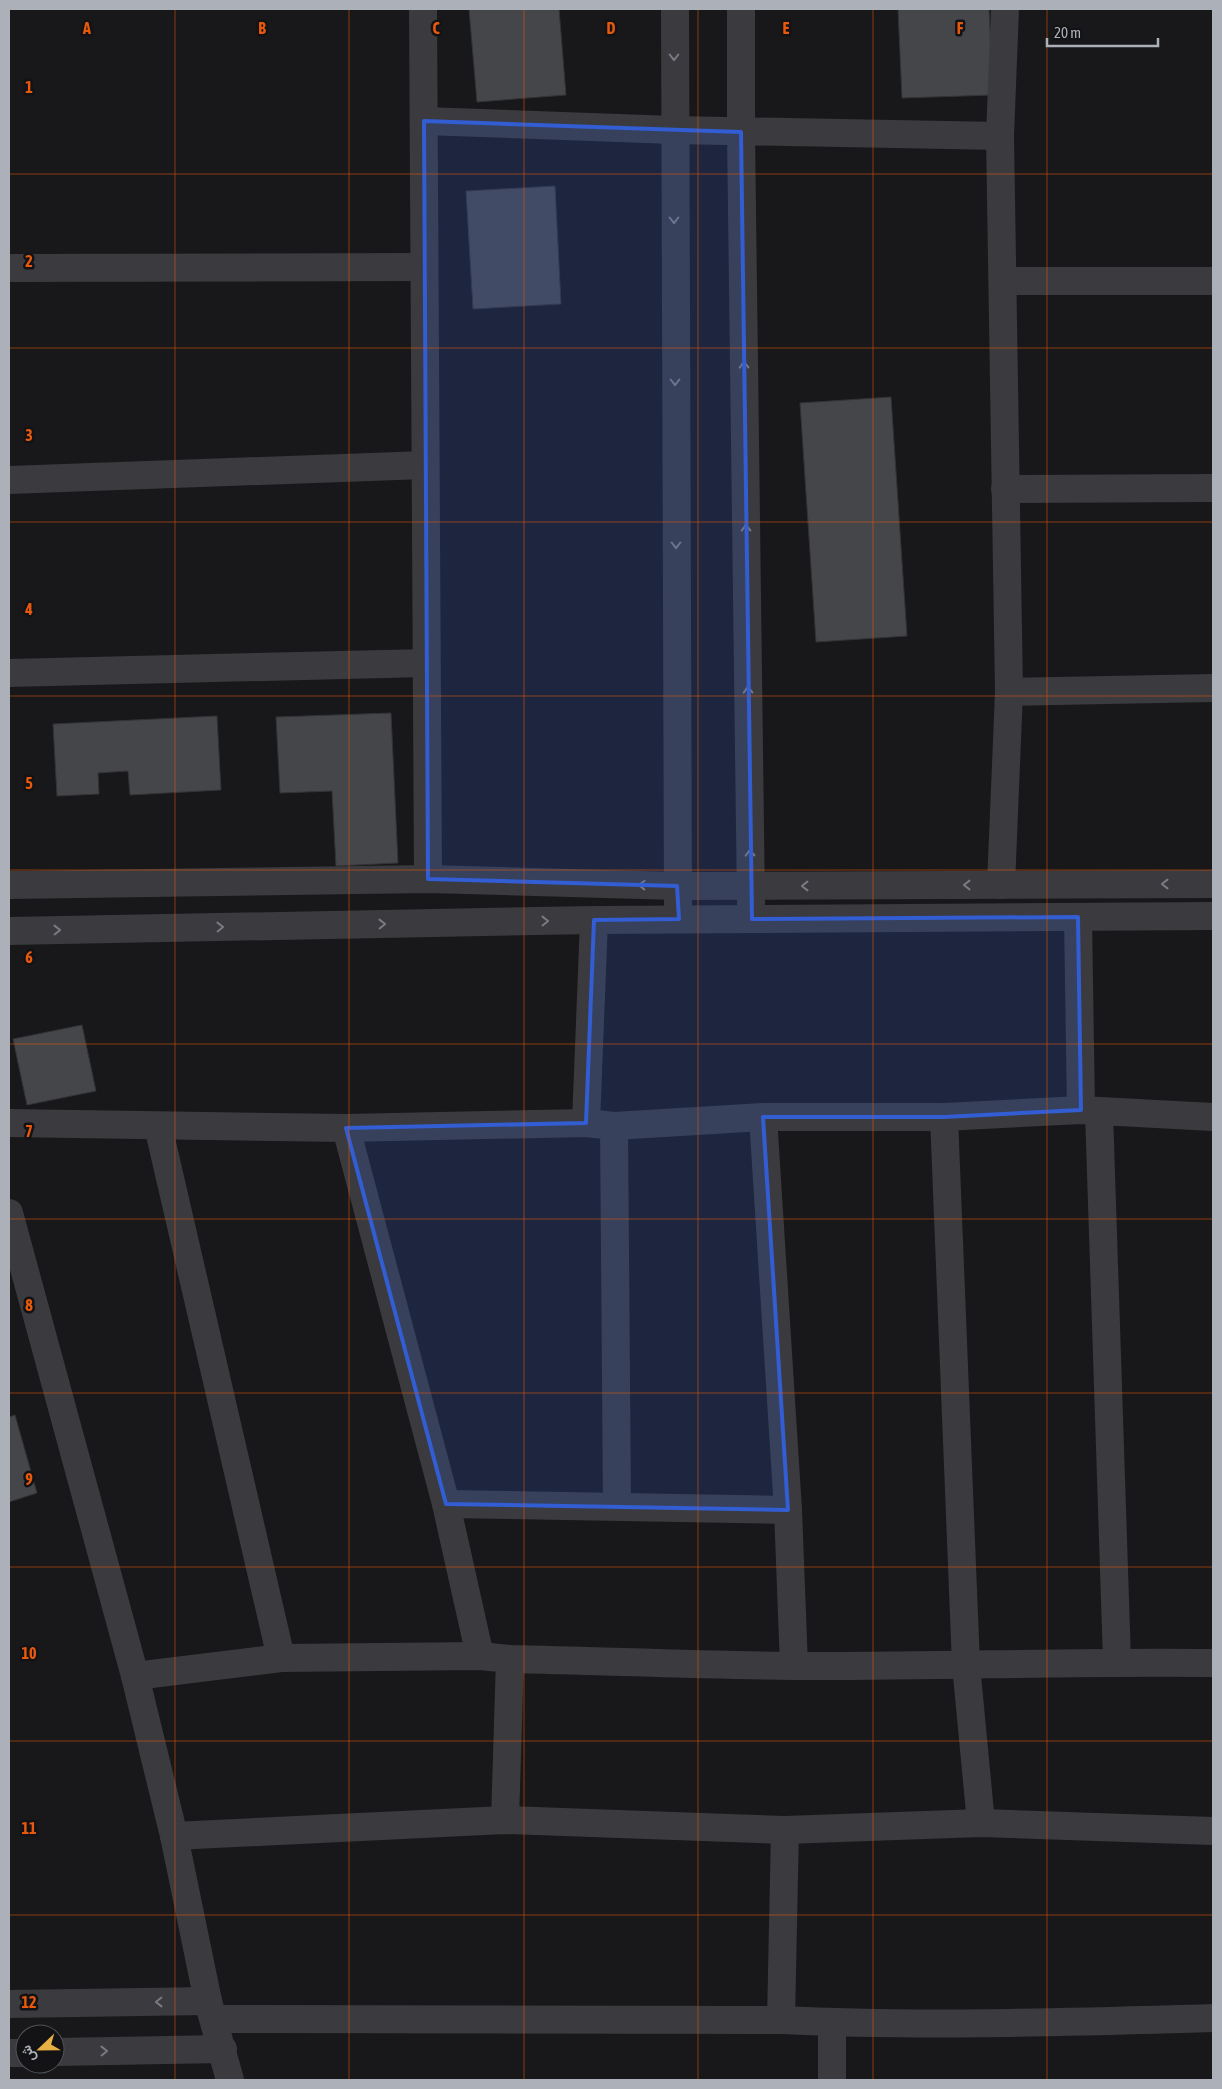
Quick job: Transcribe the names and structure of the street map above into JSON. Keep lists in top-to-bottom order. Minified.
{"scale_bar":"20 m","north":"left","grid":{"columns":["A","B","C","D","E","F"],"rows":["1","2","3","4","5","6","7","8","9","10","11","12"]}}
